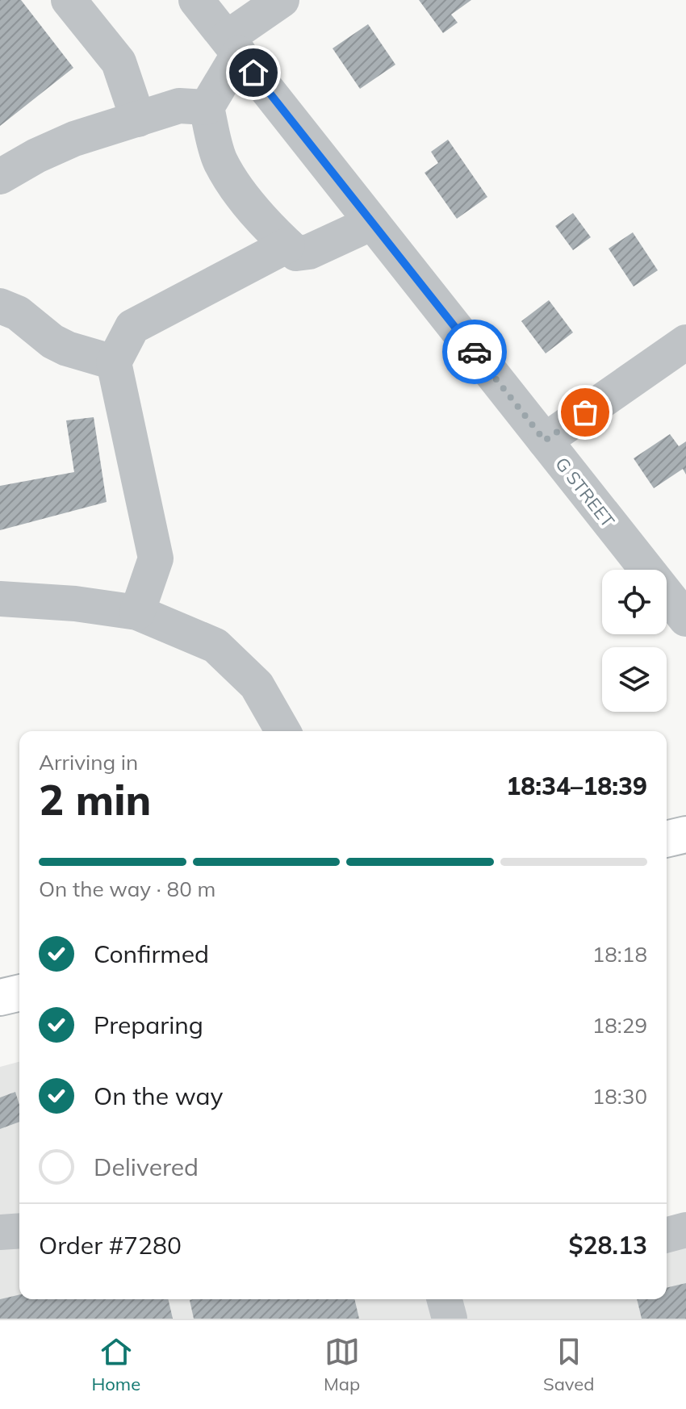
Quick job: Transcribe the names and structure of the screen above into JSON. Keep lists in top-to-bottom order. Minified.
{"streets":{"street":["G STREET"]},"page":{"heading":["2 min","Arriving in","18:34–18:39"],"panel":["Order #7280","$28.13"],"bar":"On the way · 80 m","list":[["Confirmed","18:18"],["Preparing","18:29"],["On the way","18:30"],"Delivered"],"tabs":["Home","Map","Saved"]}}
